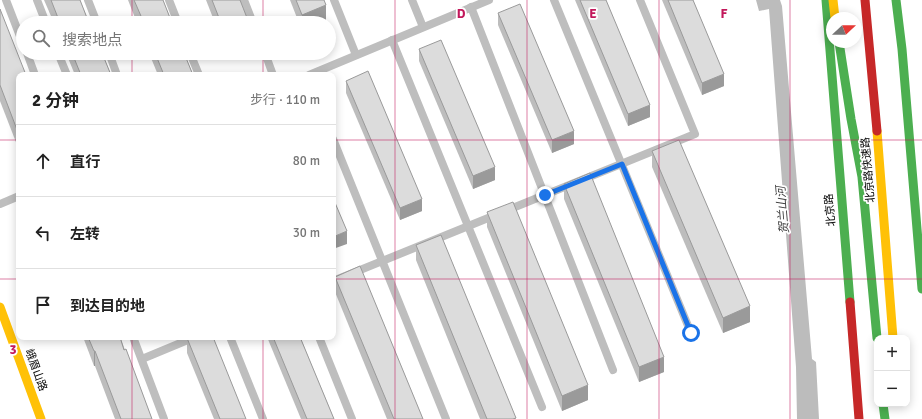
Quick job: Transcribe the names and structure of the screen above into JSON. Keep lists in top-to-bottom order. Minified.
{"streets":{"main road":["北京路快速路","北京路","峨眉山路"]},"water":["贺兰山河"],"north":"right","page":{"search":"搜索地点","heading":["2 分钟","步行 · 110 m"],"list":[["直行","80 m"],["左转","30 m"],"到达目的地"],"map_buttons":["+","−"]},"grid":{"columns":["D","E","F"],"rows":["3"]}}
